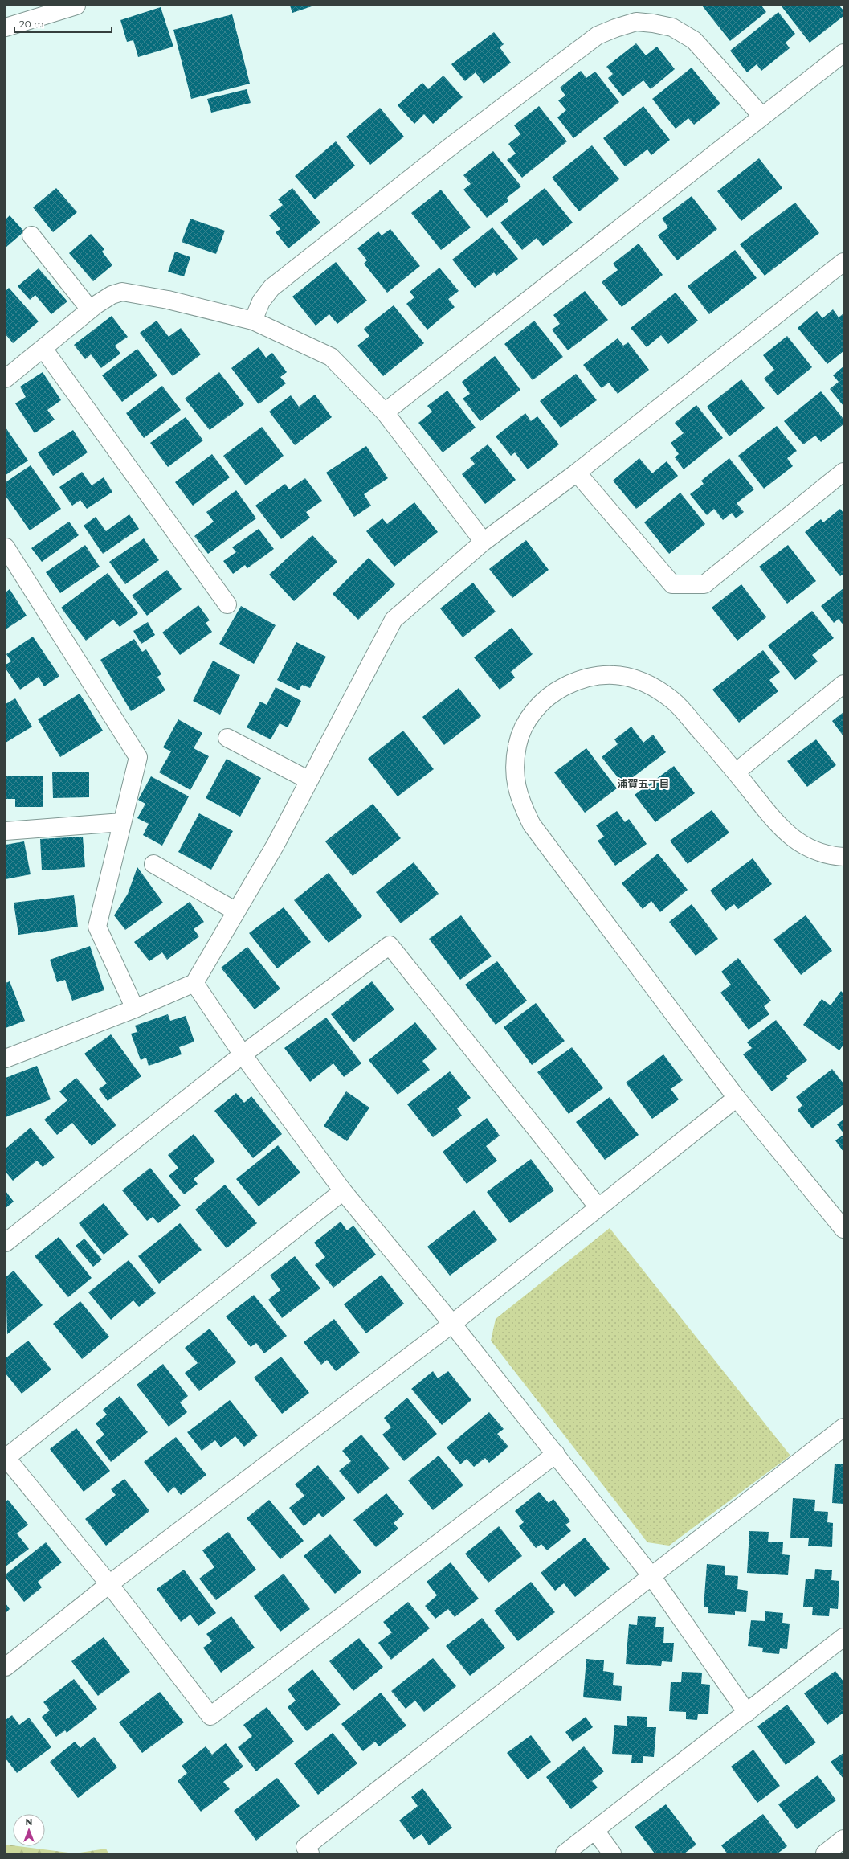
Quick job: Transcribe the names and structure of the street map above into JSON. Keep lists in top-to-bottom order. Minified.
{"districts":["浦賀五丁目"],"scale_bar":"20 m","north":"top"}
